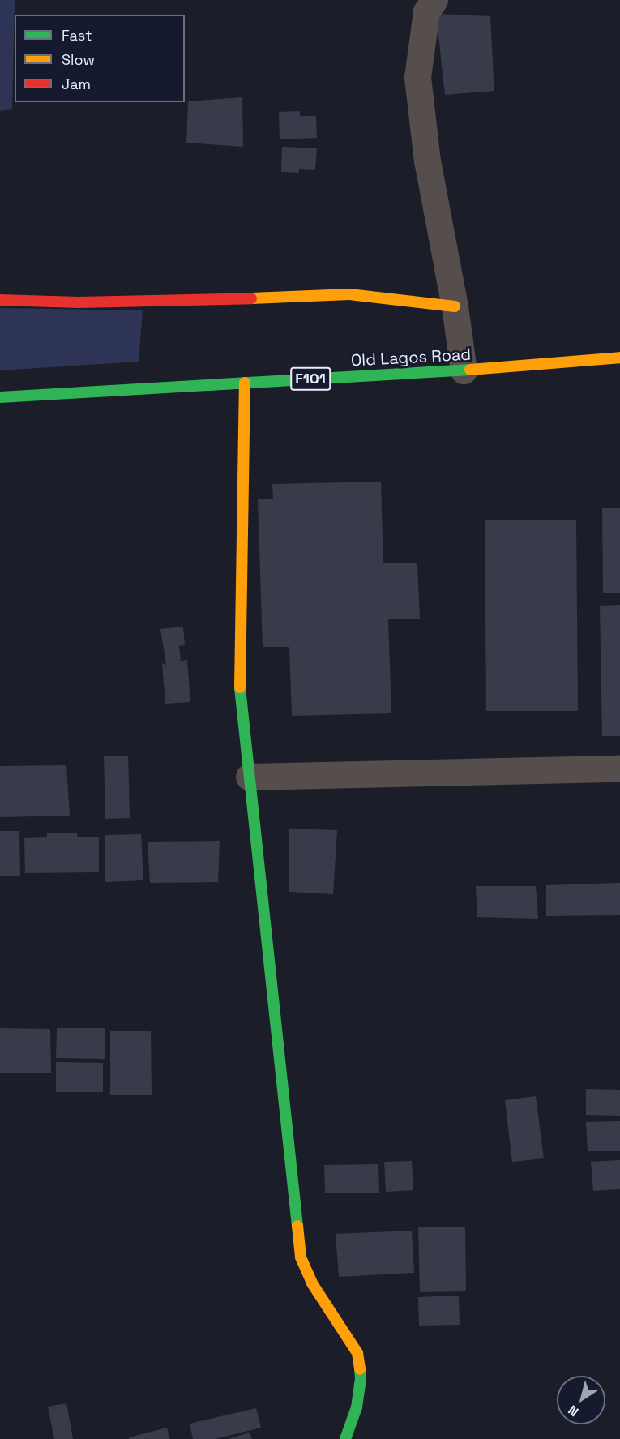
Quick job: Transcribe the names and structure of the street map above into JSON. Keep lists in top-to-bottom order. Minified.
{"streets":{"street":["Old Lagos Road","F101"]},"legend":["Fast","Slow","Jam"],"north":"bottom left"}
